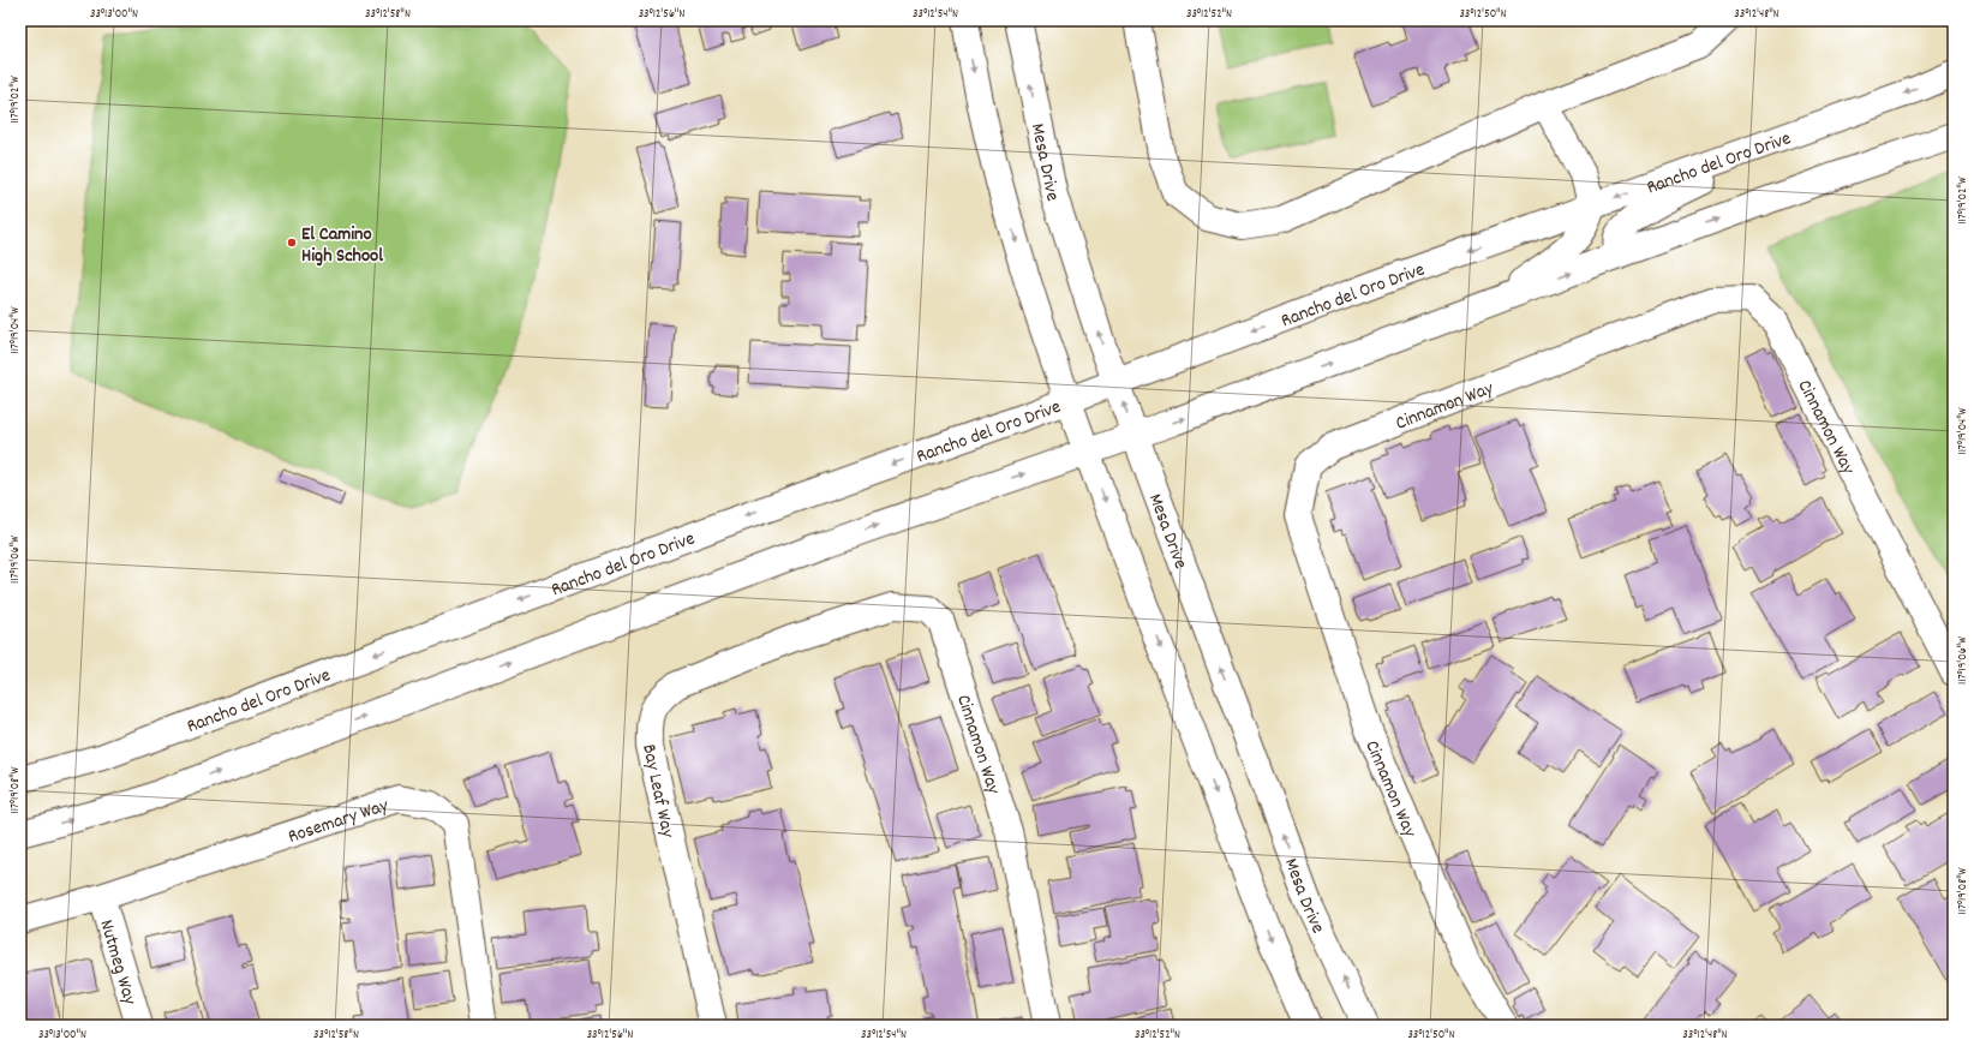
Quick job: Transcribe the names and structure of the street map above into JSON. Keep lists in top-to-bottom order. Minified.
{"streets":{"main road":["Mesa Drive","Rancho del Oro Drive","Cinnamon Way","Bay Leaf Way","Rosemary Way","Nutmeg Way"]},"crossings":[["Mesa Drive","Rancho del Oro Drive"],["Cinnamon Way","Bay Leaf Way"],["Rosemary Way","Nutmeg Way"]],"places":["El Camino High School"],"coordinates":["33°13'00\"N","33°12'58\"N","33°12'56\"N","33°12'54\"N","33°12'52\"N","33°12'50\"N","33°12'48\"N","117°19'02\"W","117°19'04\"W","117°19'06\"W","117°19'08\"W"]}
